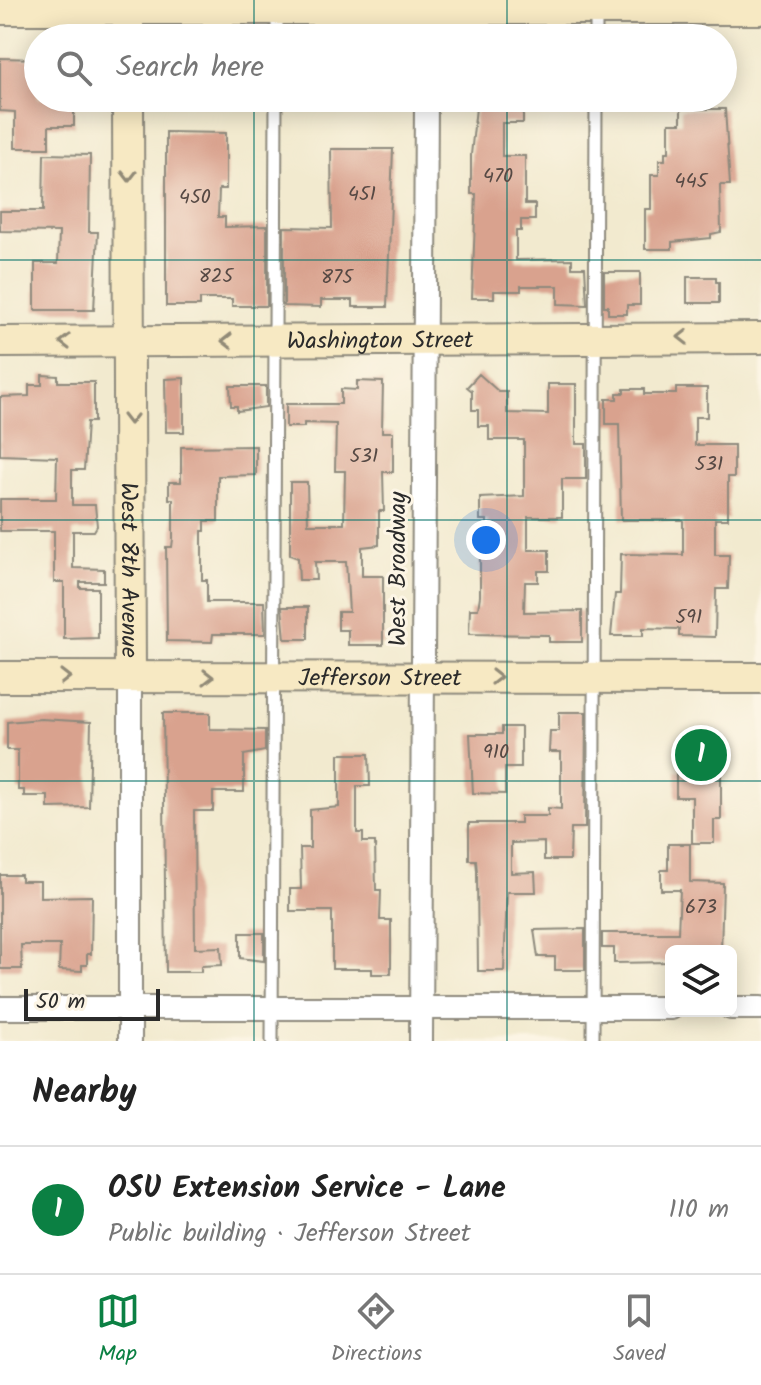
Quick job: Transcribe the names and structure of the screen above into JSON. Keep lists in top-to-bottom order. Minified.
{"streets":{"main road":["Washington Street","West 8th Avenue","Jefferson Street"],"street":["West Broadway"]},"crossings":[["Washington Street","West 8th Avenue"],["Washington Street","West Broadway"],["West 8th Avenue","Jefferson Street"],["West Broadway","Jefferson Street"]],"one_way":["Washington Street","West 8th Avenue","Jefferson Street"],"house_numbers":["470","445","451","450","825","875","531","531","591","910","673"],"scale_bar":"50 m","page":{"search":"Search here","pins":"1","scale":"50 m","heading":"Nearby","list":[{"mark":"1","name":"OSU Extension Service - Lane","note":"Public building · Jefferson Street","value":"110 m"}],"nav":["Map","Directions","Saved"]}}
